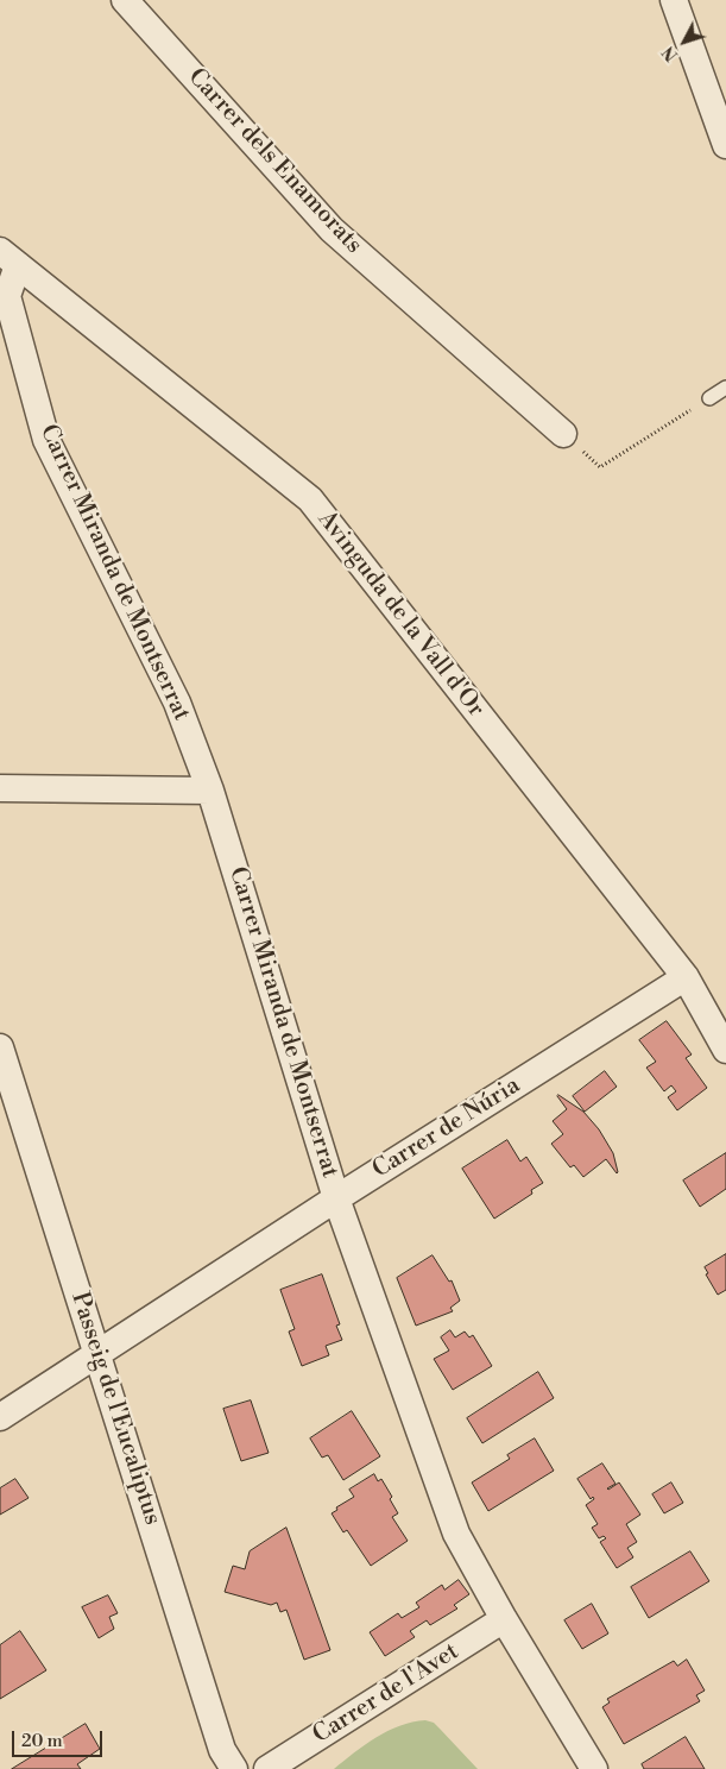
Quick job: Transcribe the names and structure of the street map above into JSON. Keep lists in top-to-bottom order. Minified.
{"streets":{"street":["Carrer dels Enamorats","Carrer Miranda de Montserrat","Avinguda de la Vall d'Or","Carrer de Núria","Passeig de l'Eucaliptus","Carrer de l'Avet"]},"crossings":[["Carrer Miranda de Montserrat","Avinguda de la Vall d'Or"],["Carrer Miranda de Montserrat","Carrer de Núria"],["Carrer Miranda de Montserrat","Carrer de l'Avet"],["Avinguda de la Vall d'Or","Carrer de Núria"],["Carrer de Núria","Passeig de l'Eucaliptus"]],"scale_bar":"20 m","north":"bottom left"}
